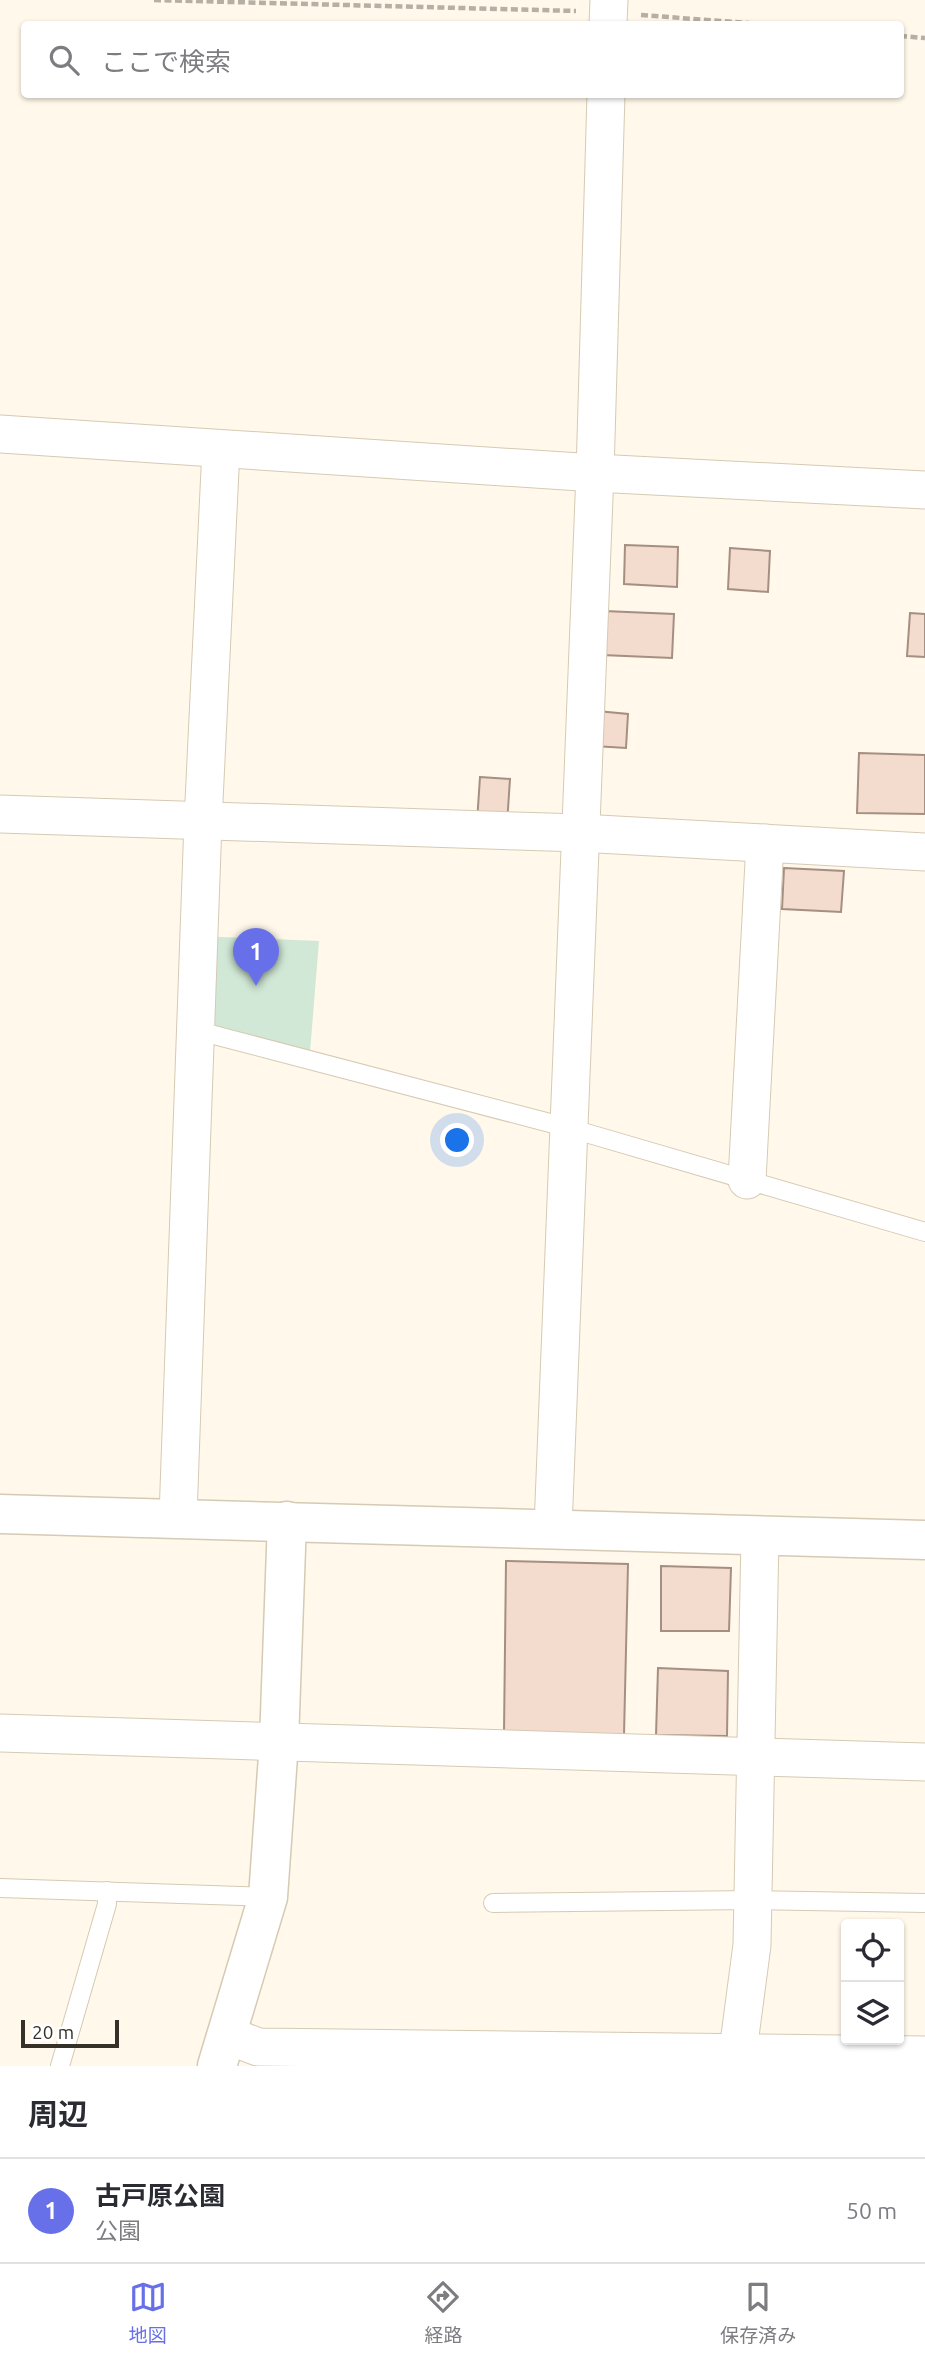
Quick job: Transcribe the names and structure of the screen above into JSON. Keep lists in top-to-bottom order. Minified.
{"scale_bar":"20 m","page":{"search":"ここで検索","pins":"1","scale":"20 m","heading":"周辺","list":[{"mark":"1","name":"古戸原公園","note":"公園","value":"50 m"}],"nav":["地図","経路","保存済み"]}}
